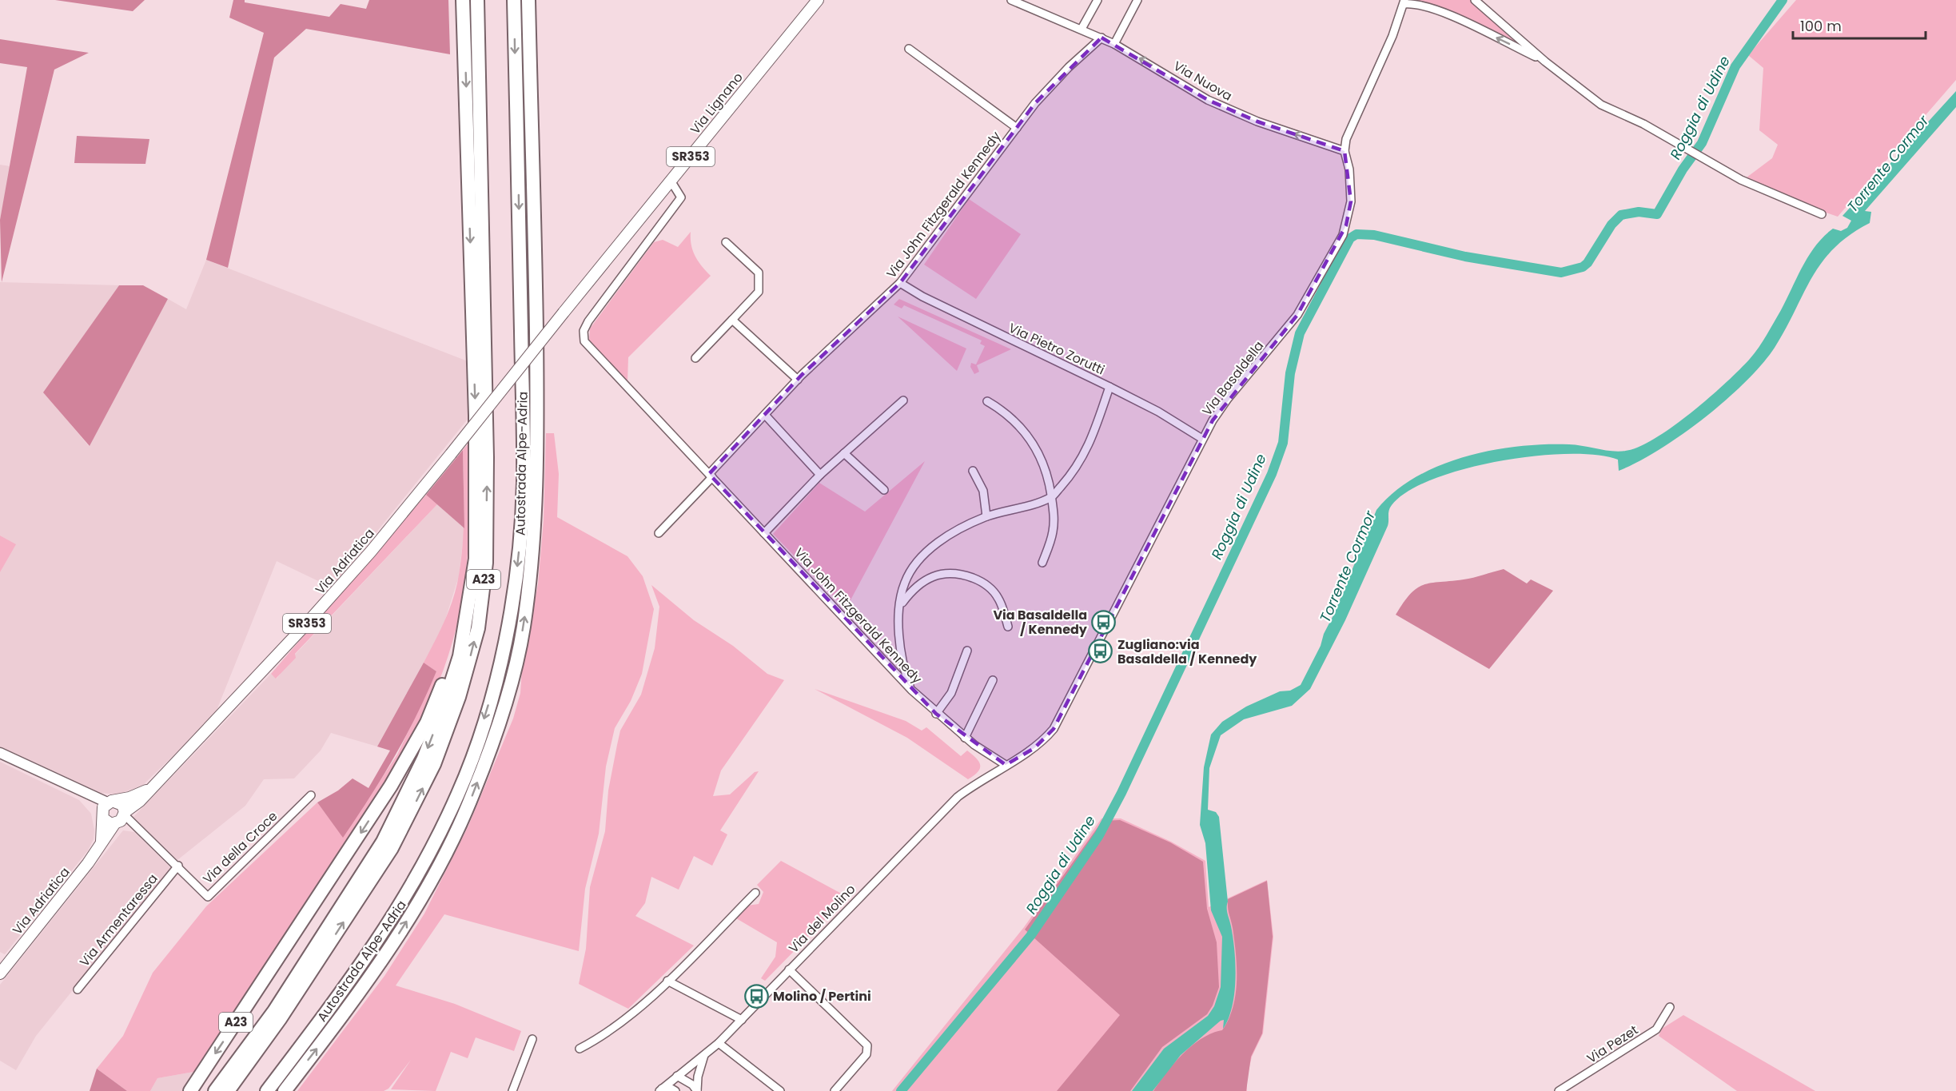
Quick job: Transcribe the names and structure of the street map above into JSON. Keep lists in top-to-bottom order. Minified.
{"streets":{"highway":["Autostrada Alpe-Adria","A23"],"main road":["Via Lignano","SR353","Via Adriatica"],"street":["Via Nuova","Via John Fitzgerald Kennedy","Via Pietro Zorutti","Via Basaldella","Via della Croce","Via del Molino","Via Armentaressa","Via Pezet"]},"crossings":[["Via Nuova","Via John Fitzgerald Kennedy"],["Via Nuova","Via Basaldella"],["Via Lignano","Via John Fitzgerald Kennedy"],["Via Lignano","Via Adriatica"],["Via John Fitzgerald Kennedy","Via Pietro Zorutti"],["Via John Fitzgerald Kennedy","Via Basaldella"],["Via John Fitzgerald Kennedy","Via del Molino"],["Via Pietro Zorutti","Via Basaldella"],["Via Basaldella","Via del Molino"],["Via Adriatica","Via della Croce"],["Via della Croce","Via Armentaressa"]],"one_way":["Via Nuova"],"water":["Roggia di Udine","Torrente Cormor"],"places":{"bus stop":["Via Basaldella / Kennedy","Zugliano:via Basaldella / Kennedy","Molino / Pertini"]},"scale_bar":"100 m"}
